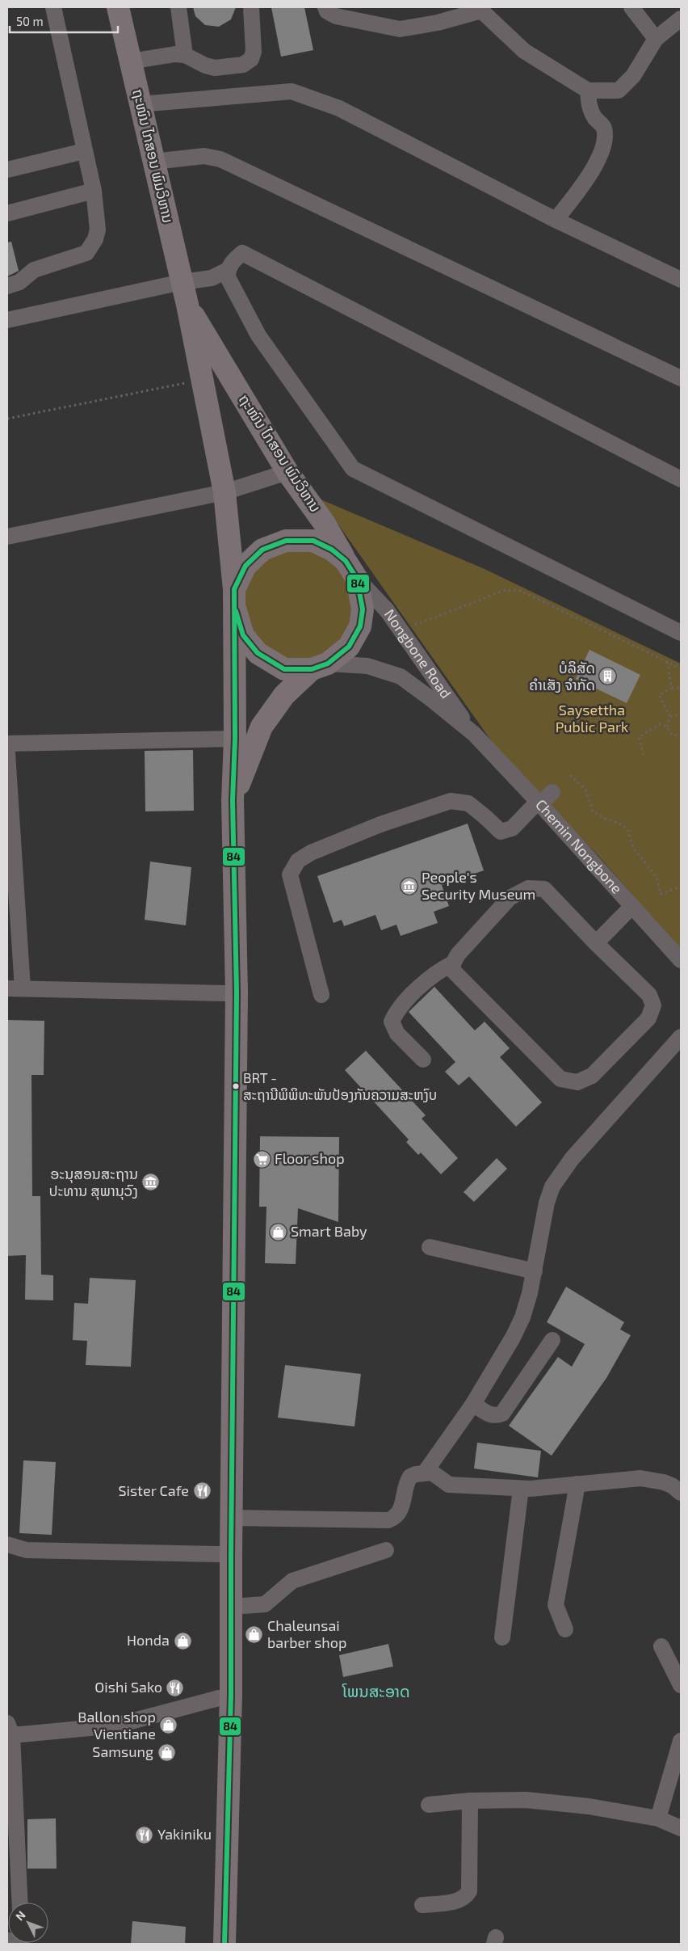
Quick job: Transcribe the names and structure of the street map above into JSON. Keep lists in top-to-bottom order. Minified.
{"streets":{"highway":["ຖະໜົນ ໄກສອນ ພົມວິຫານ"],"street":["Nongbone Road","Chemin Nongbone"]},"crossings":[["ຖະໜົນ ໄກສອນ ພົມວິຫານ","Nongbone Road"],["Nongbone Road","Chemin Nongbone"]],"districts":["ໂພນສະອາດ"],"parks":["Saysettha Public Park"],"places":{"building":["ບໍລິສັດ ຄຳເສັງ ຈຳກັດ"],"museum":["People's Security Museum","ອະນຸສອນສະຖານ ປະທານ ສຸພານຸວົງ"],"other":["BRT - ສະຖານີພິພິທະພັນປ້ອງກັນຄວາມສະຫງົບ"],"supermarket":["Floor shop"],"shop":["Smart Baby","Chaleunsai barber shop","Honda","Ballon shop Vientiane","Samsung"],"restaurant":["Sister Cafe","Oishi Sako","Yakiniku"]},"lines":["transit line 84"],"scale_bar":"50 m","north":"top left"}
